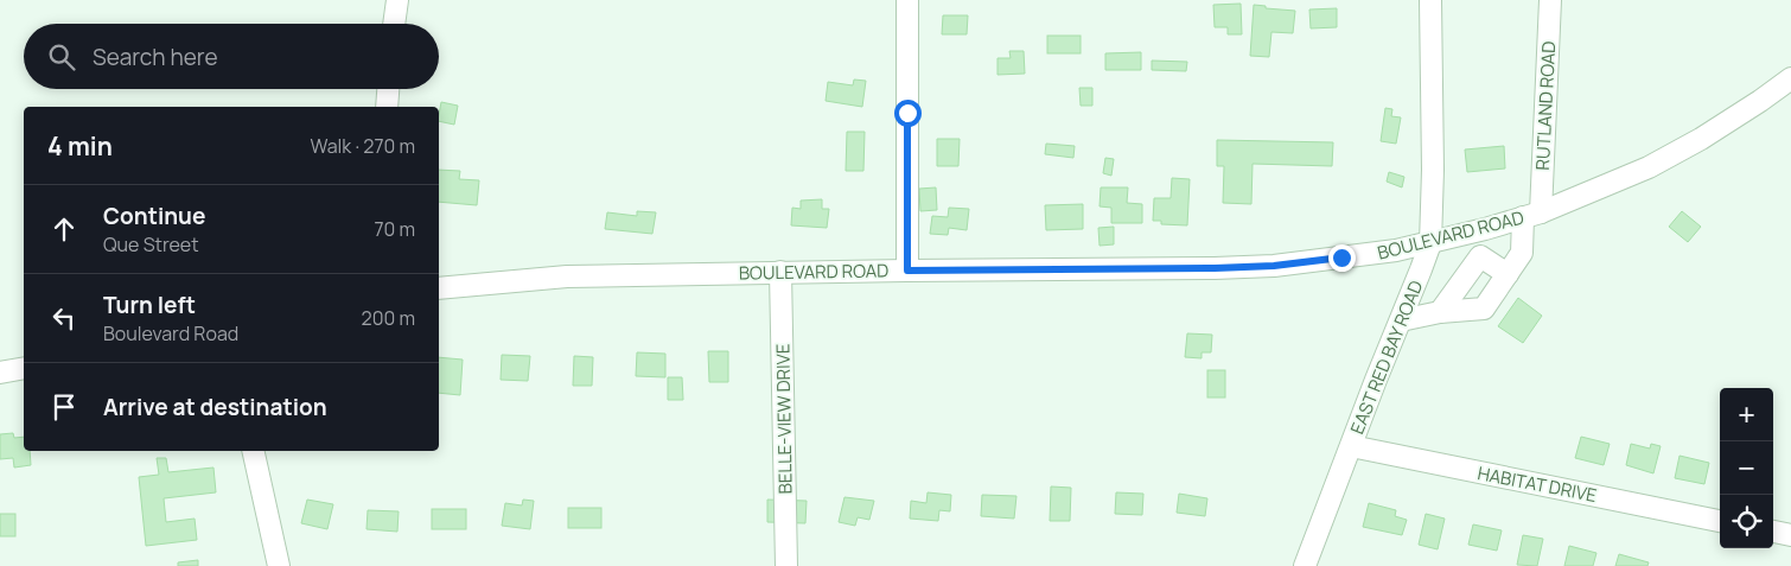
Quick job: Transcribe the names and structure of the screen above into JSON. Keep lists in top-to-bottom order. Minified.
{"streets":{"street":["RUTLAND ROAD","BOULEVARD ROAD","EAST RED BAY ROAD","BELLE-VIEW DRIVE","HABITAT DRIVE"]},"crossings":[["RUTLAND ROAD","BOULEVARD ROAD"],["RUTLAND ROAD","EAST RED BAY ROAD"],["BOULEVARD ROAD","EAST RED BAY ROAD"],["BOULEVARD ROAD","BELLE-VIEW DRIVE"],["EAST RED BAY ROAD","HABITAT DRIVE"]],"page":{"search":"Search here","heading":["4 min","Walk · 270 m"],"list":[["Continue","Que Street","70 m"],["Turn left","Boulevard Road","200 m"],"Arrive at destination"],"map_buttons":["+","−"]}}
